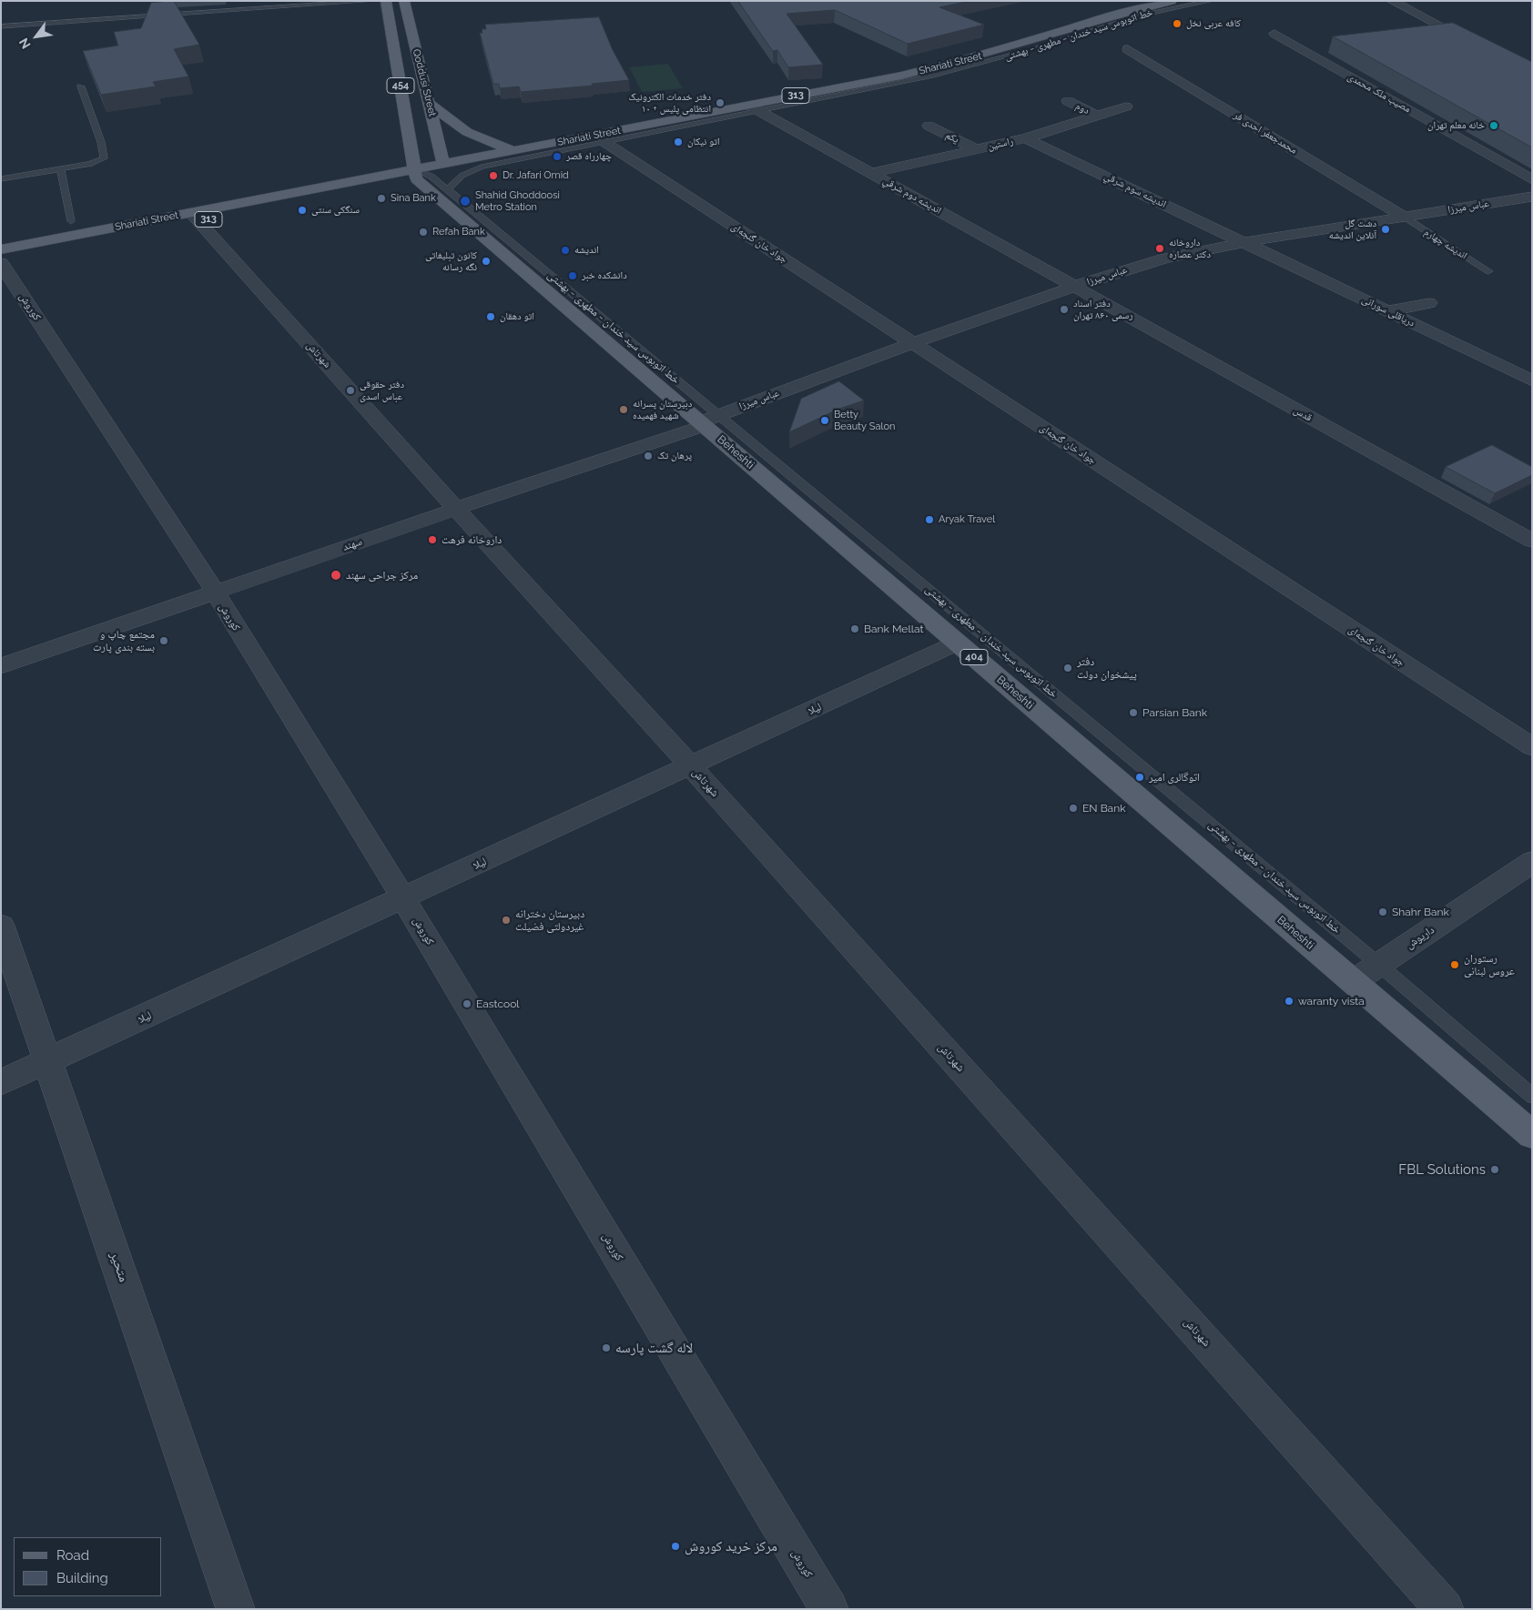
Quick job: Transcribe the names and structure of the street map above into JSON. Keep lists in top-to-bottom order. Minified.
{"streets":{"main road":["Shariati Street","Qoddusi Street","454","313","Beheshti","404"],"street":["مصیب ملک محمدی","دوم","محمدجعفر احدی فر","یکم","راستین","اندیشه سوم شرقي","انديشه دوم شرقي","عباس میرزا","جواد خان گنجه‌ای","کوروش","دریاقلی سورانی","شهرتاش","قدس","سهند","لیلا","داریوش","متحیر"],"lane":["خط اتوبوس سید خندان - مطهری - بهشتی","اندیشه چهارم"]},"crossings":[["خط اتوبوس سید خندان - مطهری - بهشتی","Shariati Street"],["خط اتوبوس سید خندان - مطهری - بهشتی","Qoddusi Street"],["خط اتوبوس سید خندان - مطهری - بهشتی","انديشه دوم شرقي"],["خط اتوبوس سید خندان - مطهری - بهشتی","عباس میرزا"],["خط اتوبوس سید خندان - مطهری - بهشتی","Beheshti"],["خط اتوبوس سید خندان - مطهری - بهشتی","سهند"],["خط اتوبوس سید خندان - مطهری - بهشتی","داریوش"],["Shariati Street","Qoddusi Street"],["Shariati Street","انديشه دوم شرقي"],["Shariati Street","جواد خان گنجه‌ای"],["Shariati Street","کوروش"],["Shariati Street","شهرتاش"],["Shariati Street","Beheshti"],["Qoddusi Street","Beheshti"],["دوم","راستین"],["محمدجعفر احدی فر","عباس میرزا"],["محمدجعفر احدی فر","اندیشه چهارم"],["یکم","راستین"],["راستین","اندیشه سوم شرقي"],["راستین","انديشه دوم شرقي"],["اندیشه سوم شرقي","عباس میرزا"],["اندیشه سوم شرقي","دریاقلی سورانی"],["انديشه دوم شرقي","عباس میرزا"],["انديشه دوم شرقي","قدس"],["عباس میرزا","جواد خان گنجه‌ای"],["عباس میرزا","اندیشه چهارم"],["عباس میرزا","دریاقلی سورانی"],["عباس میرزا","قدس"],["عباس میرزا","Beheshti"],["عباس میرزا","سهند"],["کوروش","سهند"],["کوروش","لیلا"],["شهرتاش","سهند"],["شهرتاش","لیلا"],["Beheshti","سهند"],["Beheshti","لیلا"],["Beheshti","داریوش"],["لیلا","متحیر"]],"places":["کافه عربی نخل","دفتر خدمات الکترونیک انتظامی پلیس + ۱۰","خانه معلم تهران","اتو نیکان","چهارراه قصر","Dr. Jafari Omid","Sina Bank","Shahid Ghoddoosi Metro Station","سنگکی سنتی","دشت گل آنلاین اندیشه","Refah Bank","داروخانه دکتر عصاره","اندیشه","کانون تبلیغاتی نگه رسانه","دانشکده خبر","دفتر اسناد رسمی ۸۶۰ تهران","اتو دهقان","دفتر حقوقی عباس اسدی","دبیرستان پسرانه شهید فهمیده","Betty Beauty Salon","پرهان تک","Aryak Travel","داروخانه فرهت","مرکز جراحی سهند","Bank Mellat","مجتمع چاپ و بسته بندی پارت","دفتر پیشخوان دولت","Parsian Bank","اتوگالری امیر","EN Bank","Shahr Bank","دبيرستان دخترانه غیردولتی فضیلت","رستوران عروس لبنانی","waranty vista","Eastcool","FBL Solutions","لاله گشت پارسه","مرکز خرید کوروش"],"legend":["Road","Building"],"north":"bottom left"}
